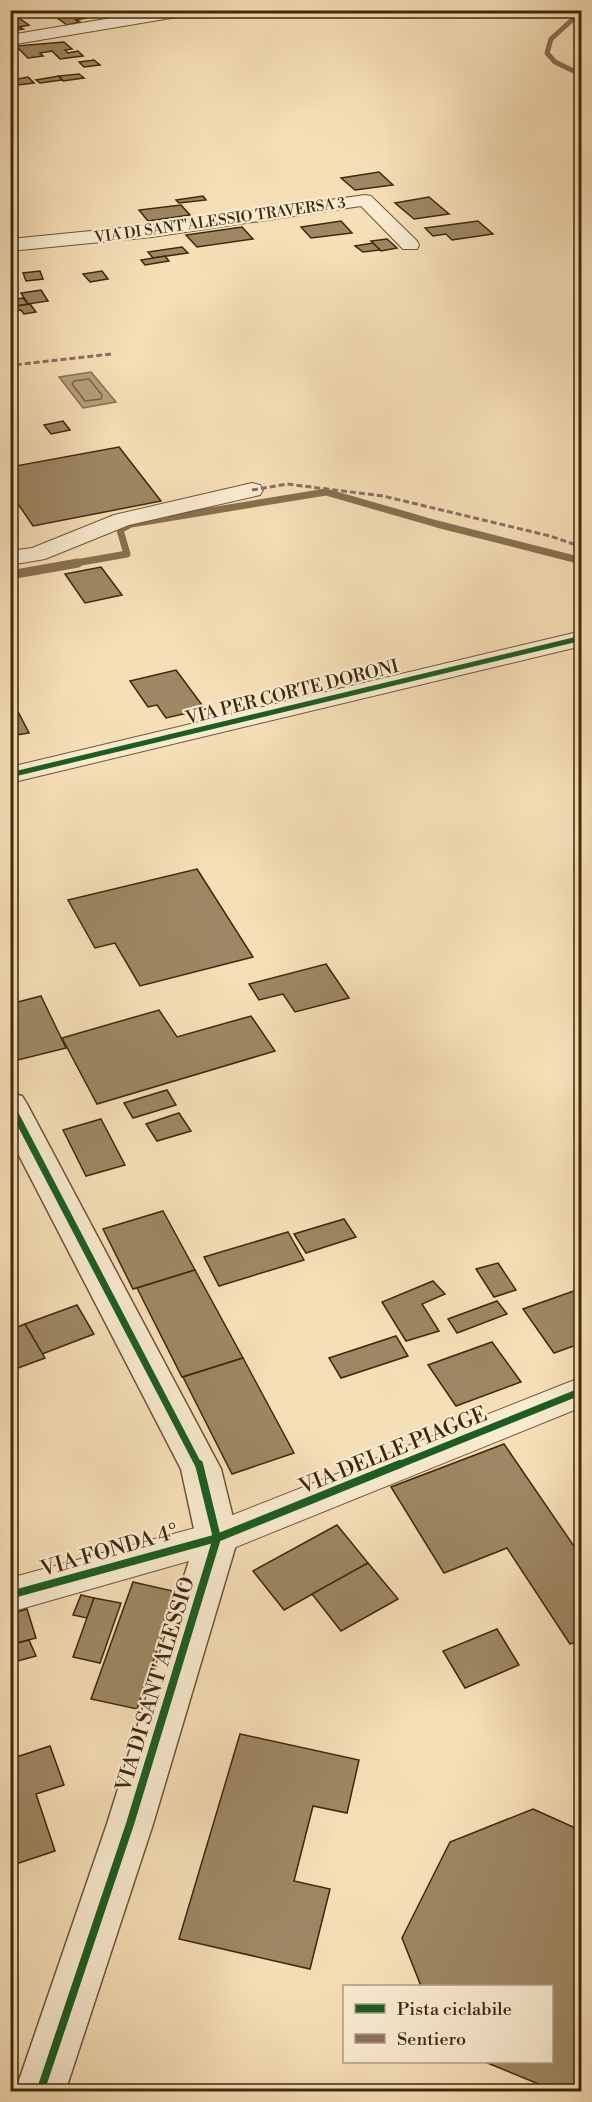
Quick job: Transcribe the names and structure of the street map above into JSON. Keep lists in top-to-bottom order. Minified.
{"streets":{"street":["VIA DI SANT'ALESSIO TRAVERSA 3","VIA PER CORTE DORONI","VIA DELLE PIAGGE","VIA FONDA 4°","VIA DI SANT'ALESSIO"]},"crossings":[["VIA DELLE PIAGGE","VIA FONDA 4°"],["VIA DELLE PIAGGE","VIA DI SANT'ALESSIO"],["VIA FONDA 4°","VIA DI SANT'ALESSIO"]],"legend":["Pista ciclabile","Sentiero"]}
